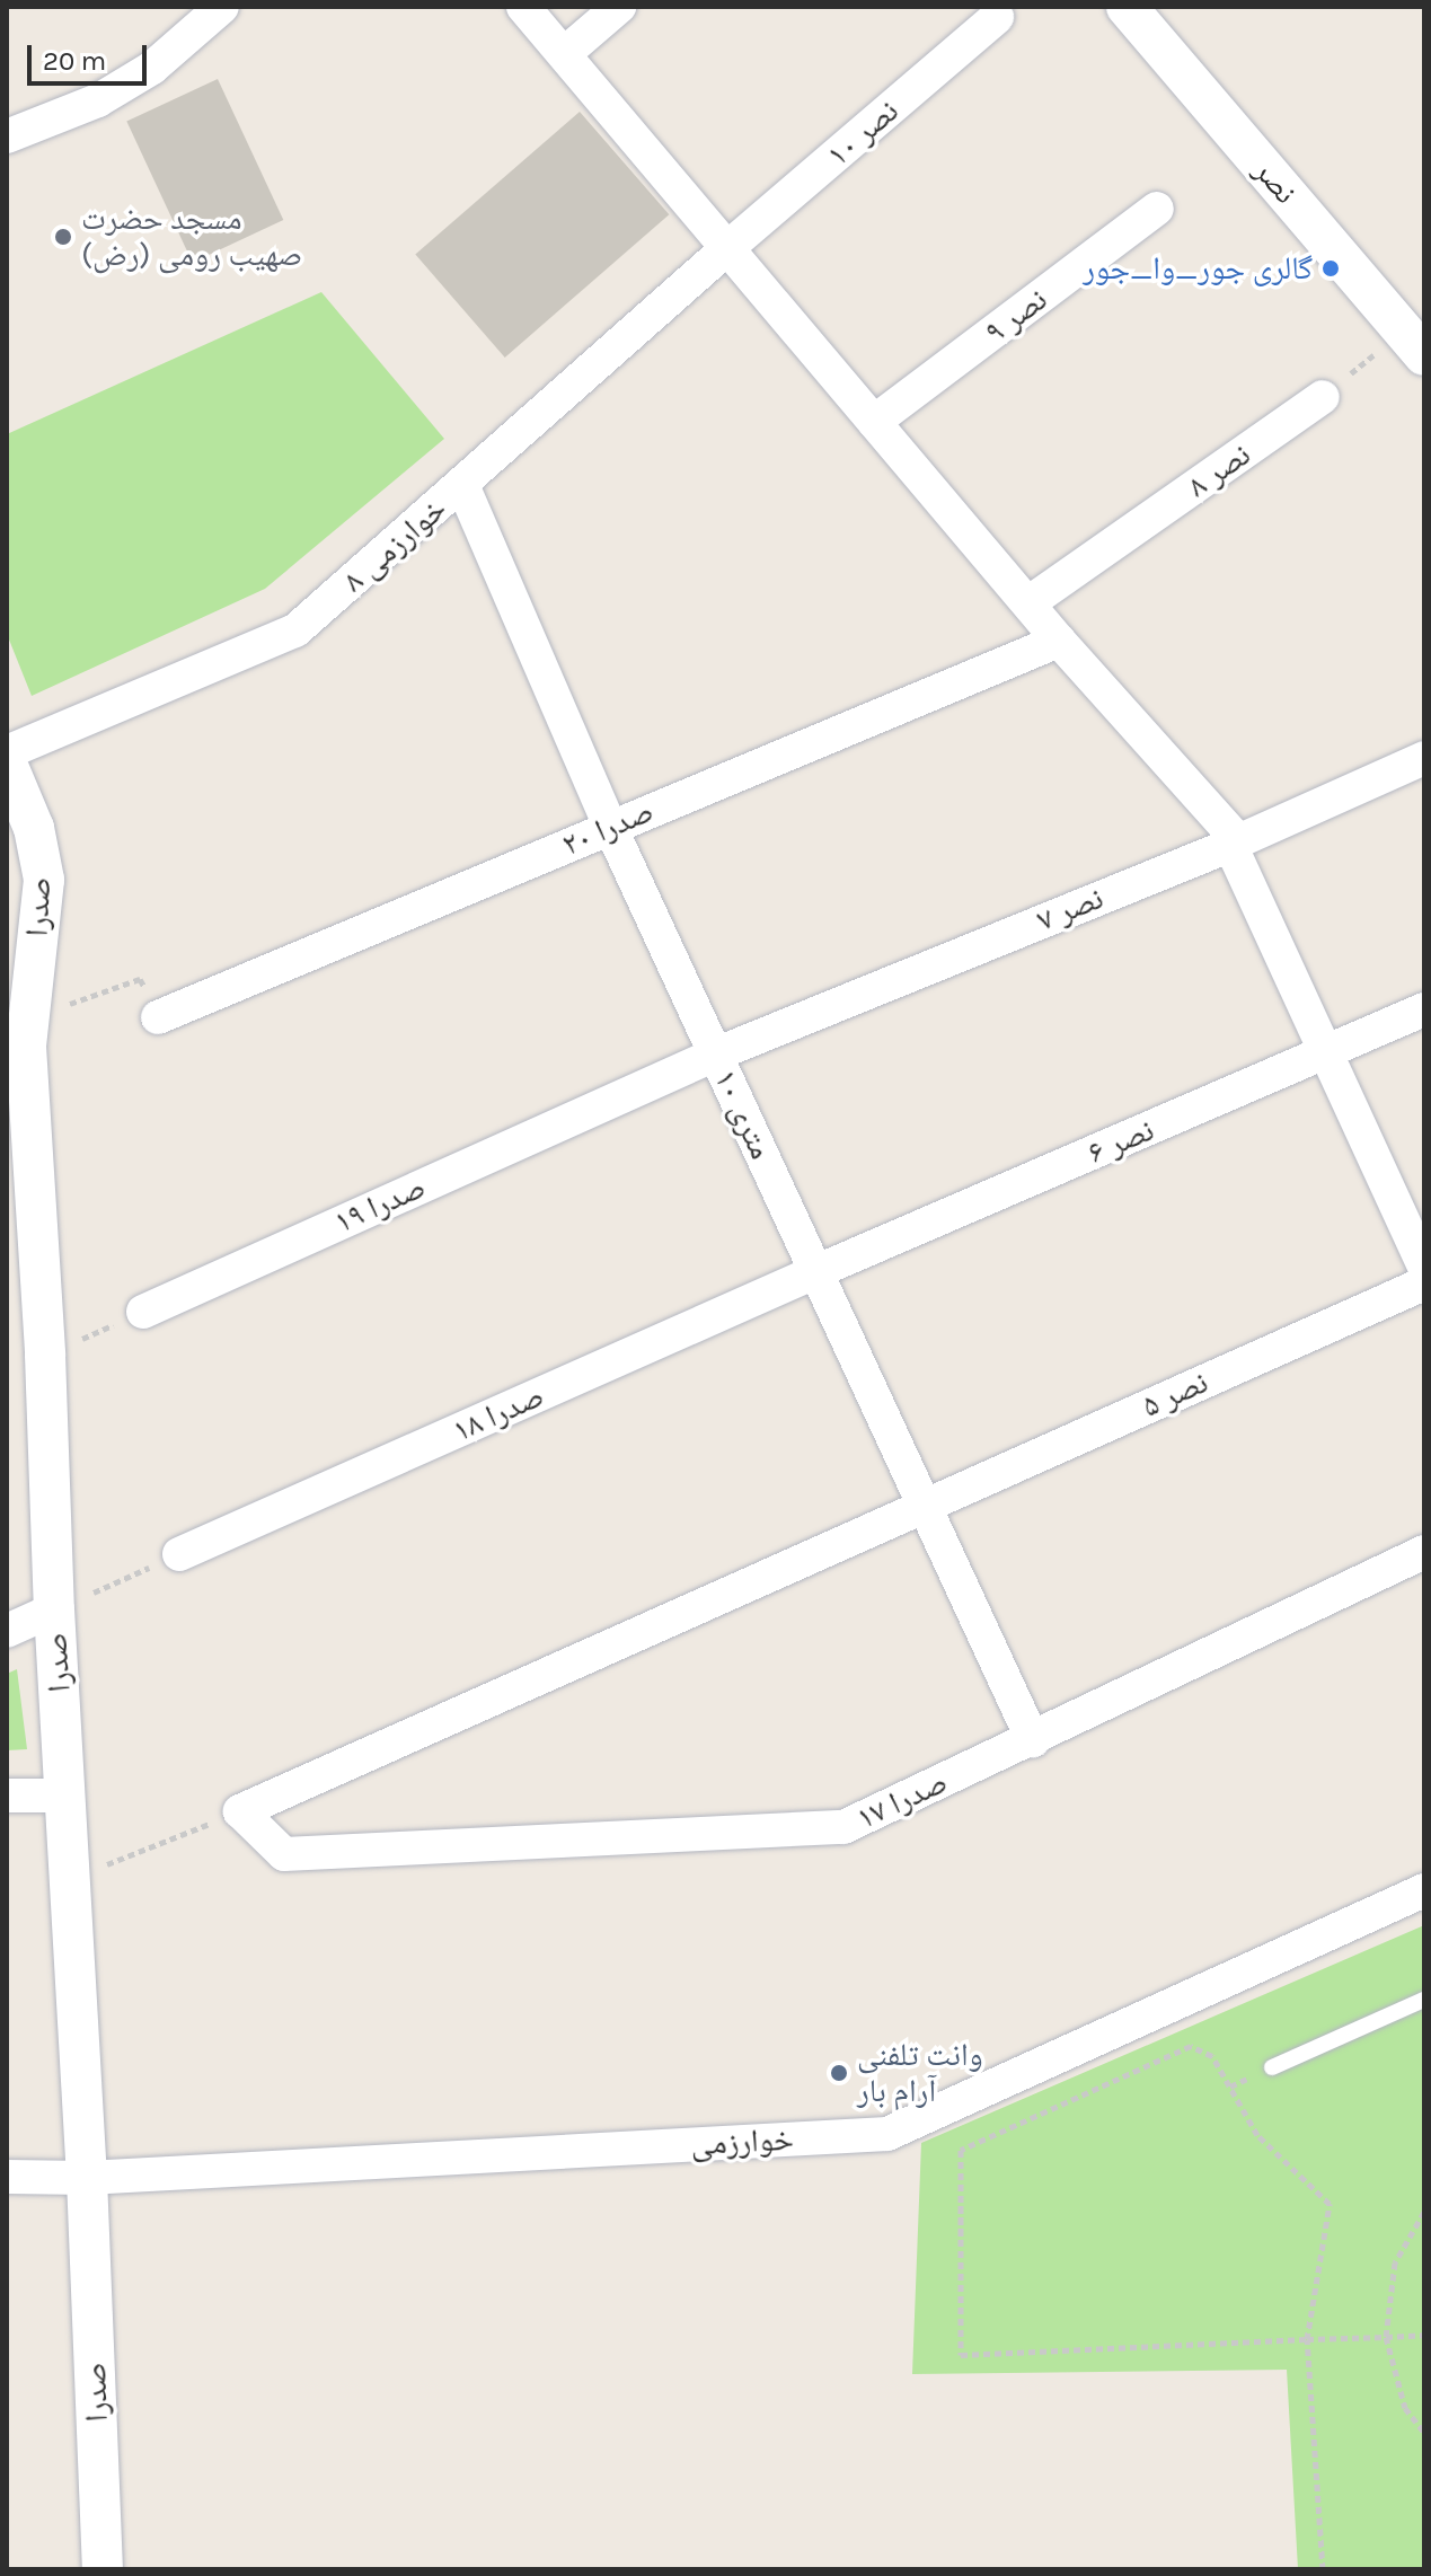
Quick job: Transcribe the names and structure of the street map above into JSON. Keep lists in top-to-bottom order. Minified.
{"streets":{"street":["نصر ۱۰","نصر","نصر ۹","نصر ۸","خوارزمی ۸","صدرا ۲۰","صدرا","نصر ۷","۱۰ متری","نصر ۶","صدرا ۱۹","نصر ۵","صدرا ۱۸","صدرا ۱۷","خوارزمی"]},"crossings":[["نصر ۱۰","خوارزمی ۸"],["خوارزمی ۸","۱۰ متری"],["صدرا ۲۰","۱۰ متری"],["صدرا","خوارزمی"],["نصر ۷","۱۰ متری"],["نصر ۷","صدرا ۱۹"],["۱۰ متری","نصر ۶"],["۱۰ متری","صدرا ۱۹"],["۱۰ متری","نصر ۵"],["۱۰ متری","صدرا ۱۸"],["۱۰ متری","صدرا ۱۷"],["نصر ۶","صدرا ۱۸"],["نصر ۵","صدرا ۱۷"]],"places":["مسجد حضرت صهیب رومی (رض)","گالری جور_وا_جور","وانت تلفنی آرام بار"],"scale_bar":"20 m"}
